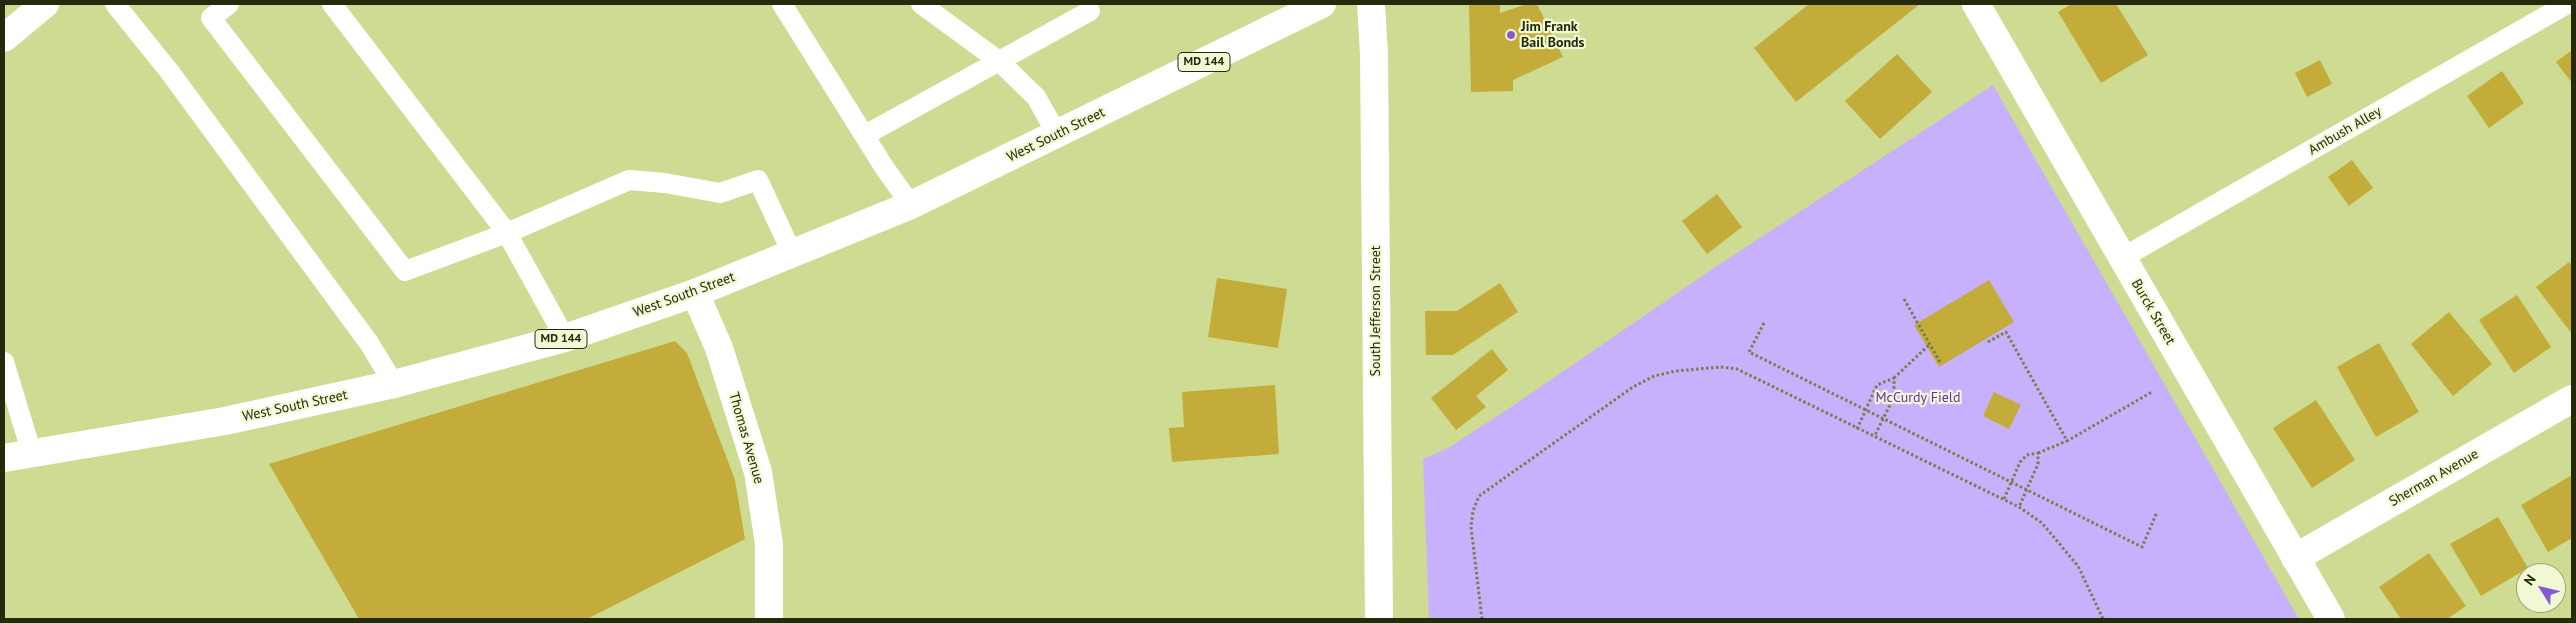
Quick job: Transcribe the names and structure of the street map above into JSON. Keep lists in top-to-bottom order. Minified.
{"streets":{"main road":["MD 144","West South Street","South Jefferson Street","Burck Street","Thomas Avenue","Sherman Avenue"],"lane":["Ambush Alley"]},"crossings":[["Ambush Alley","Burck Street"],["West South Street","Thomas Avenue"],["Burck Street","Sherman Avenue"]],"parks":["McCurdy Field"],"places":["Jim Frank Bail Bonds"],"north":"top left"}
